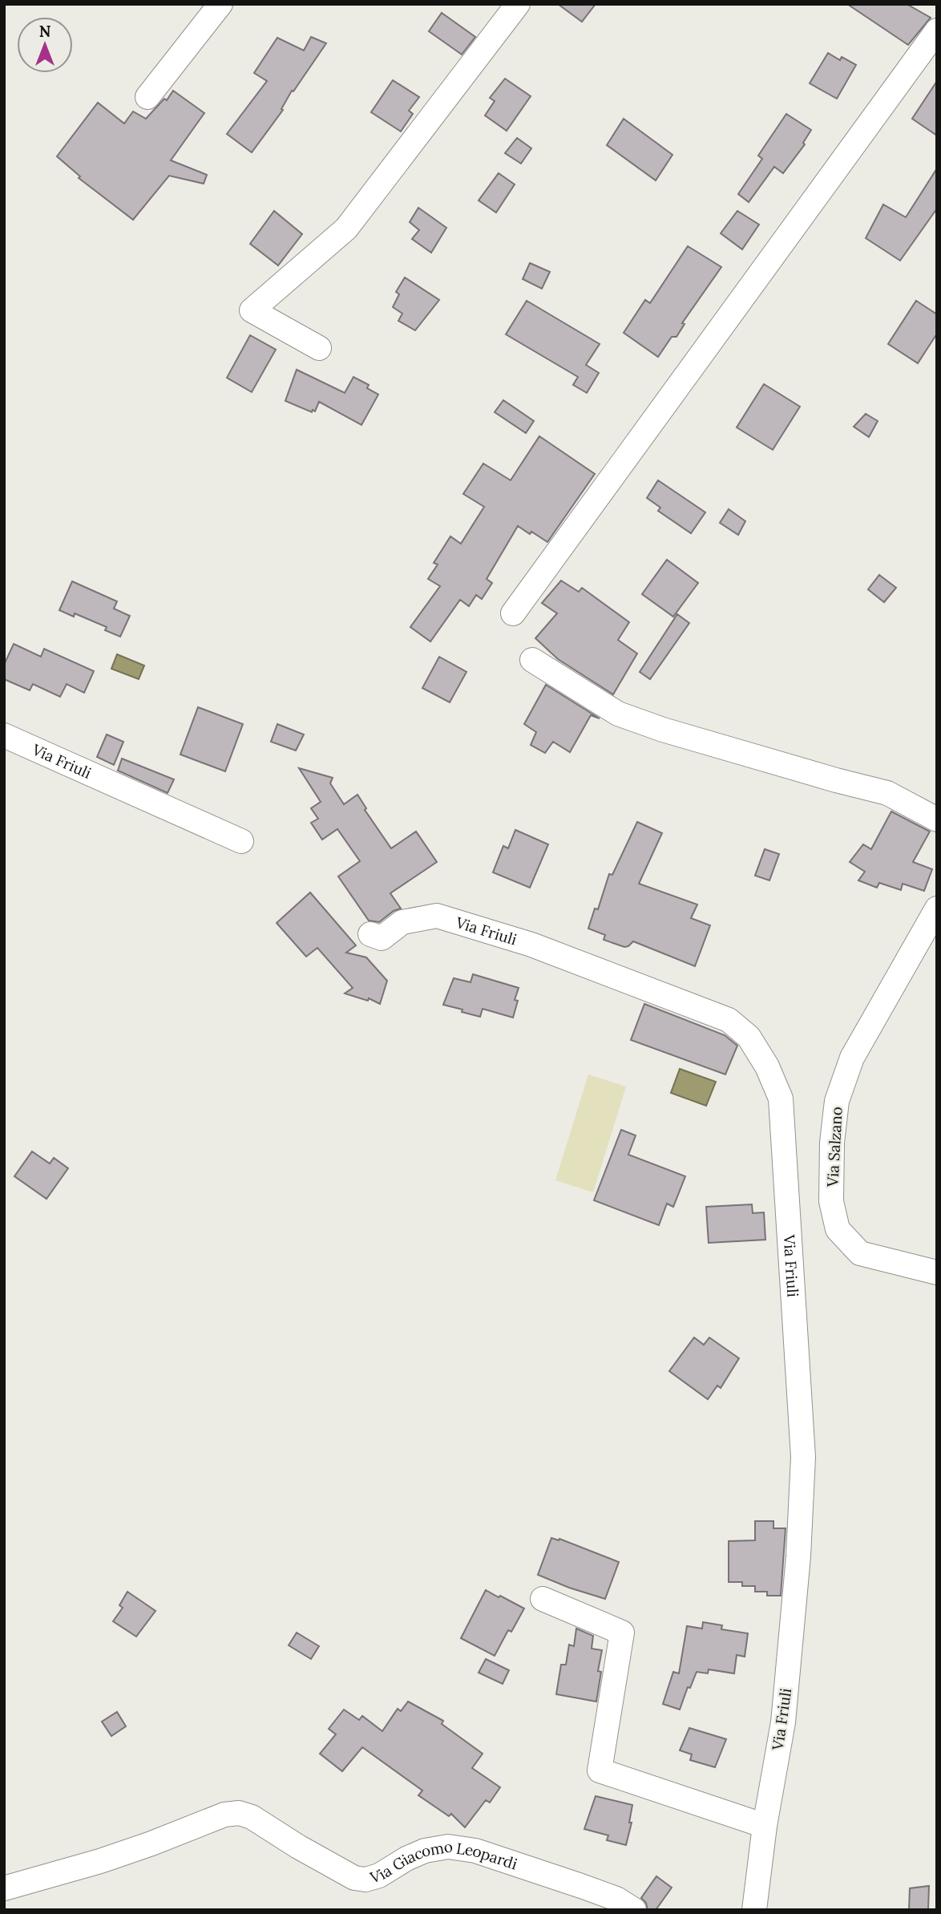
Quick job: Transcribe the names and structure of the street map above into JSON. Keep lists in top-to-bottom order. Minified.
{"streets":{"street":["Via Friuli","Via Salzano","Via Giacomo Leopardi"]},"north":"top"}
